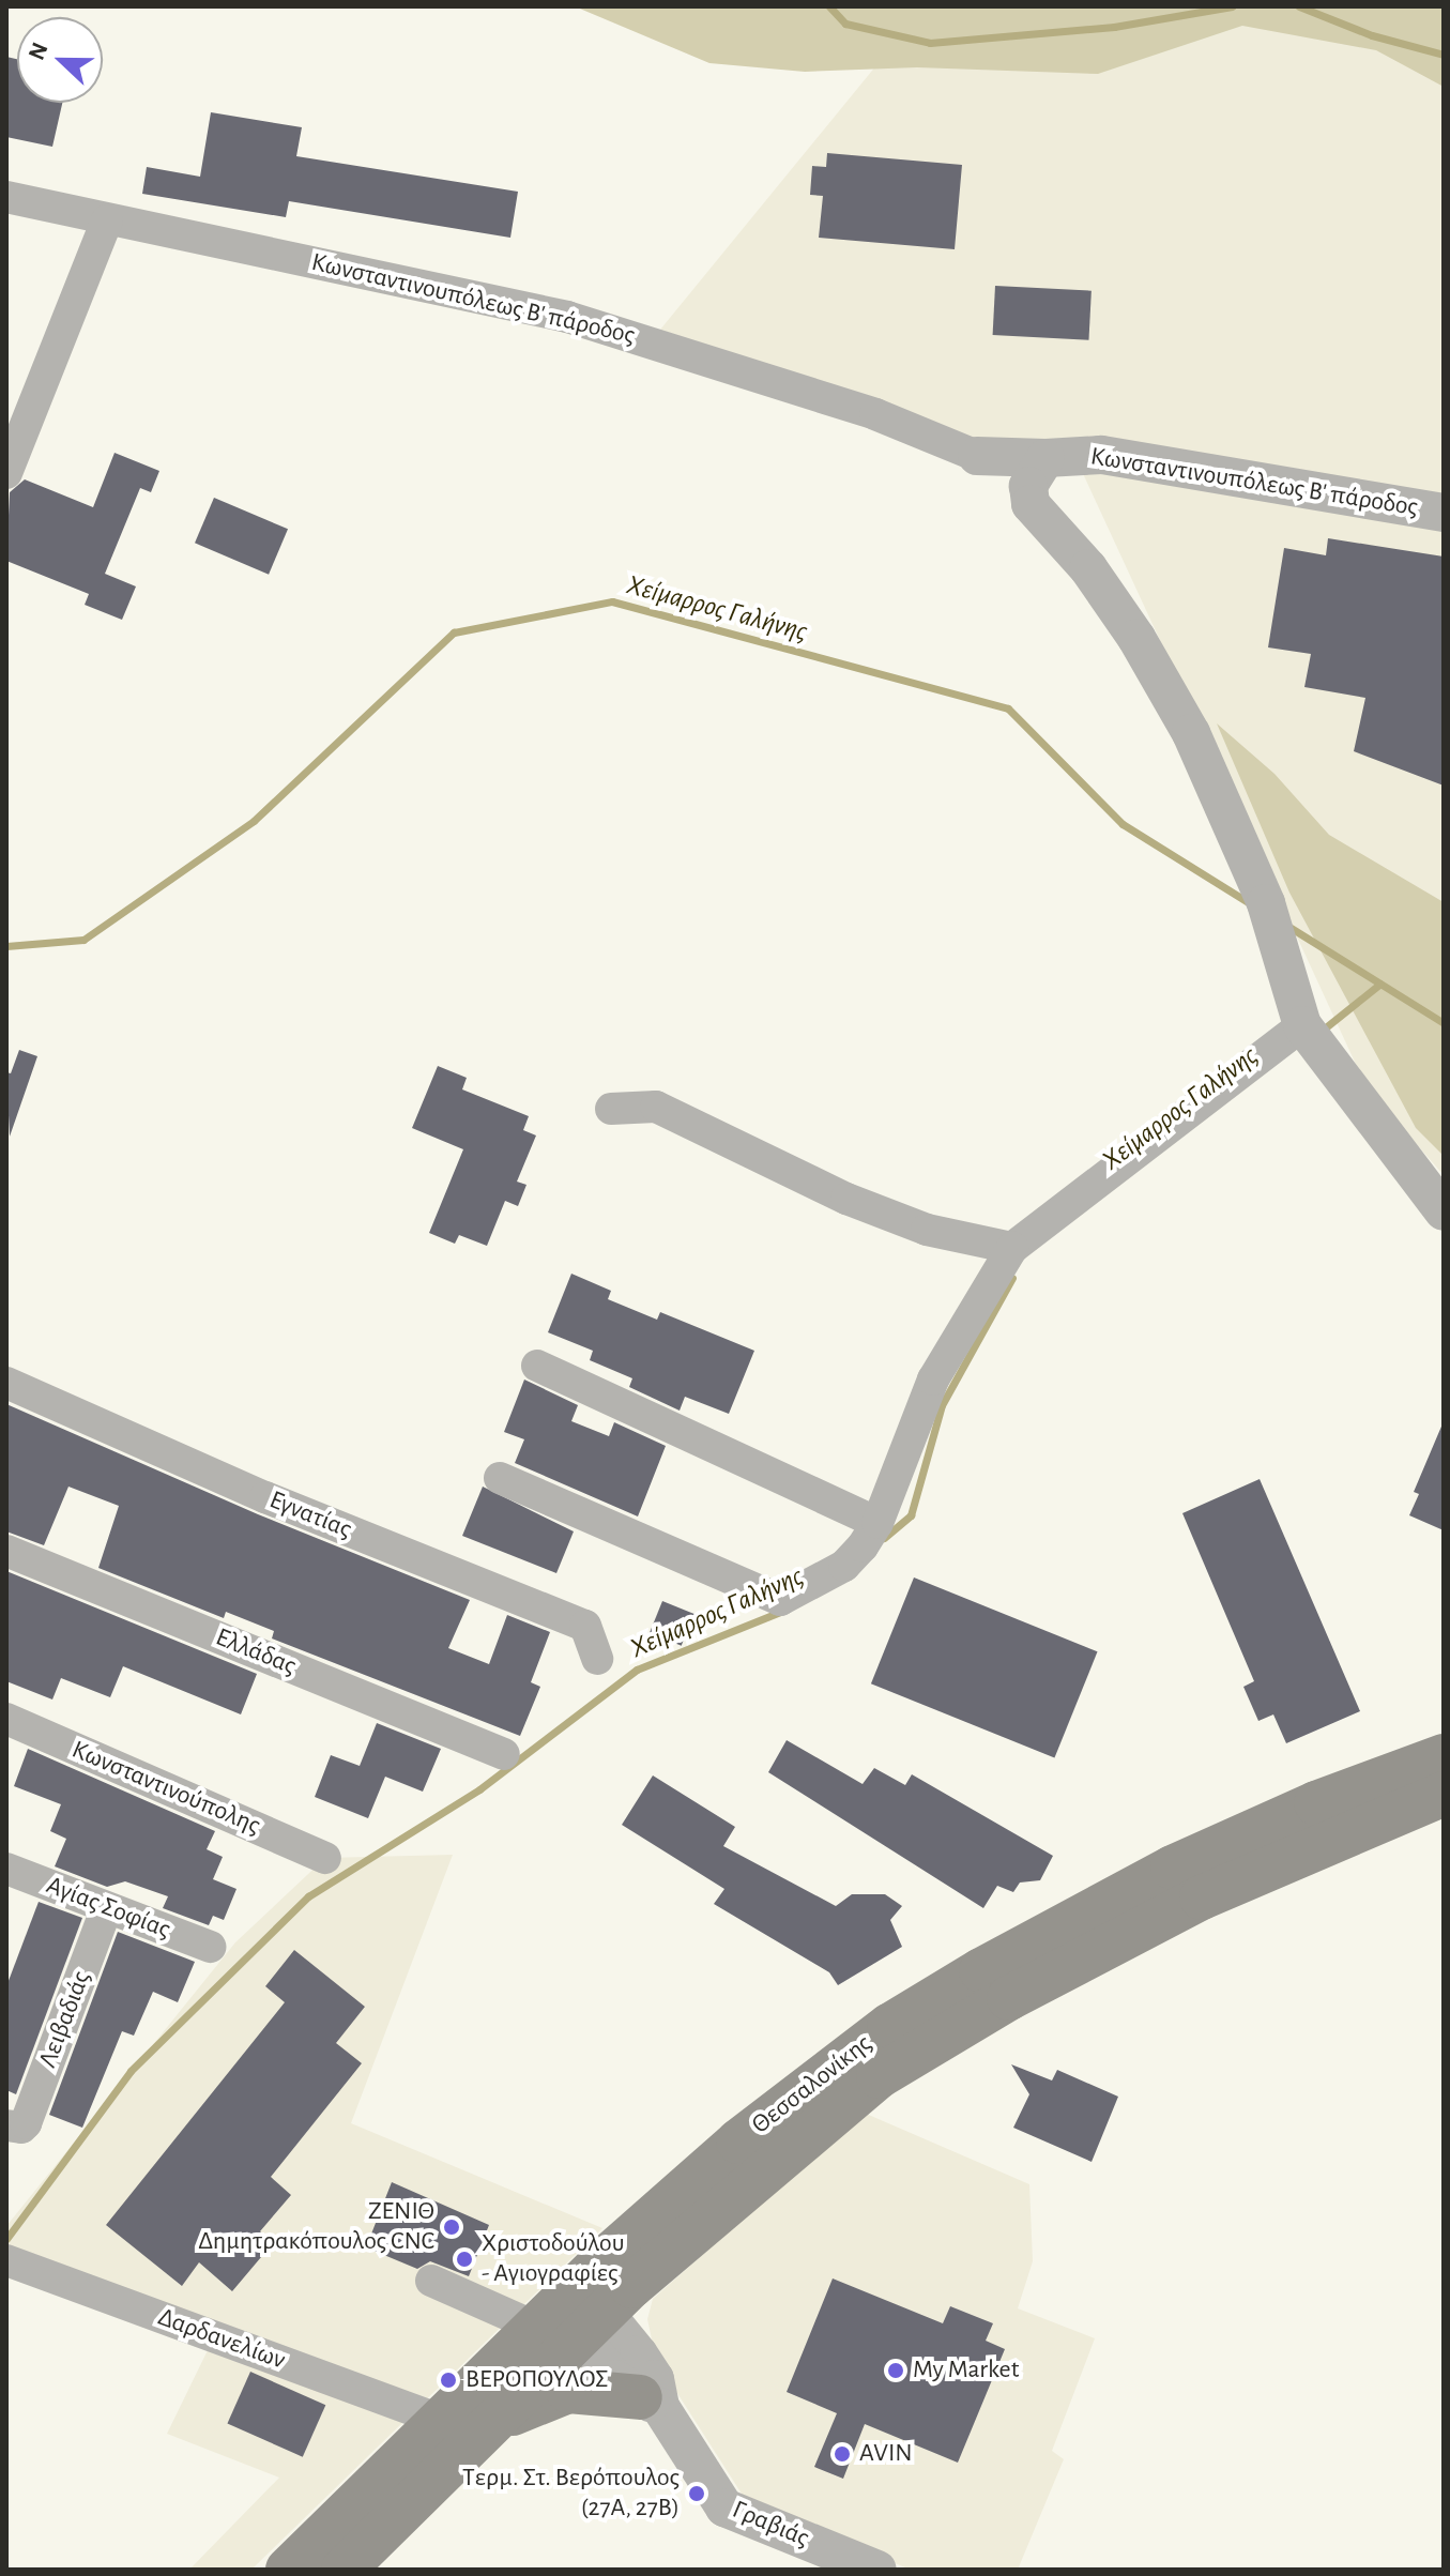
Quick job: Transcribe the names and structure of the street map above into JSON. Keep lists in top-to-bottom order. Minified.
{"streets":{"main road":["Θεσσαλονίκης"],"street":["Κωνσταντινουπόλεως Β' πάροδος","Εγνατίας","Ελλάδας","Κωνσταντινούπολης","Αγίας Σοφίας","Λειβαδιάς","Δαρδανελίων","Γραβιάς"]},"crossings":[["Αγίας Σοφίας","Λειβαδιάς"],["Θεσσαλονίκης","Δαρδανελίων"],["Θεσσαλονίκης","Γραβιάς"]],"water":["Χείμαρρος Γαλήνης"],"places":["ΖΕΝΙΘ Δημητρακόπουλος CNC","Χριστοδούλου - Αγιογραφίες","My Market","ΒΕΡΟΠΟΥΛΟΣ","AVIN","Τερμ. Στ. Βερόπουλος (27Α, 27Β)"],"north":"left"}
